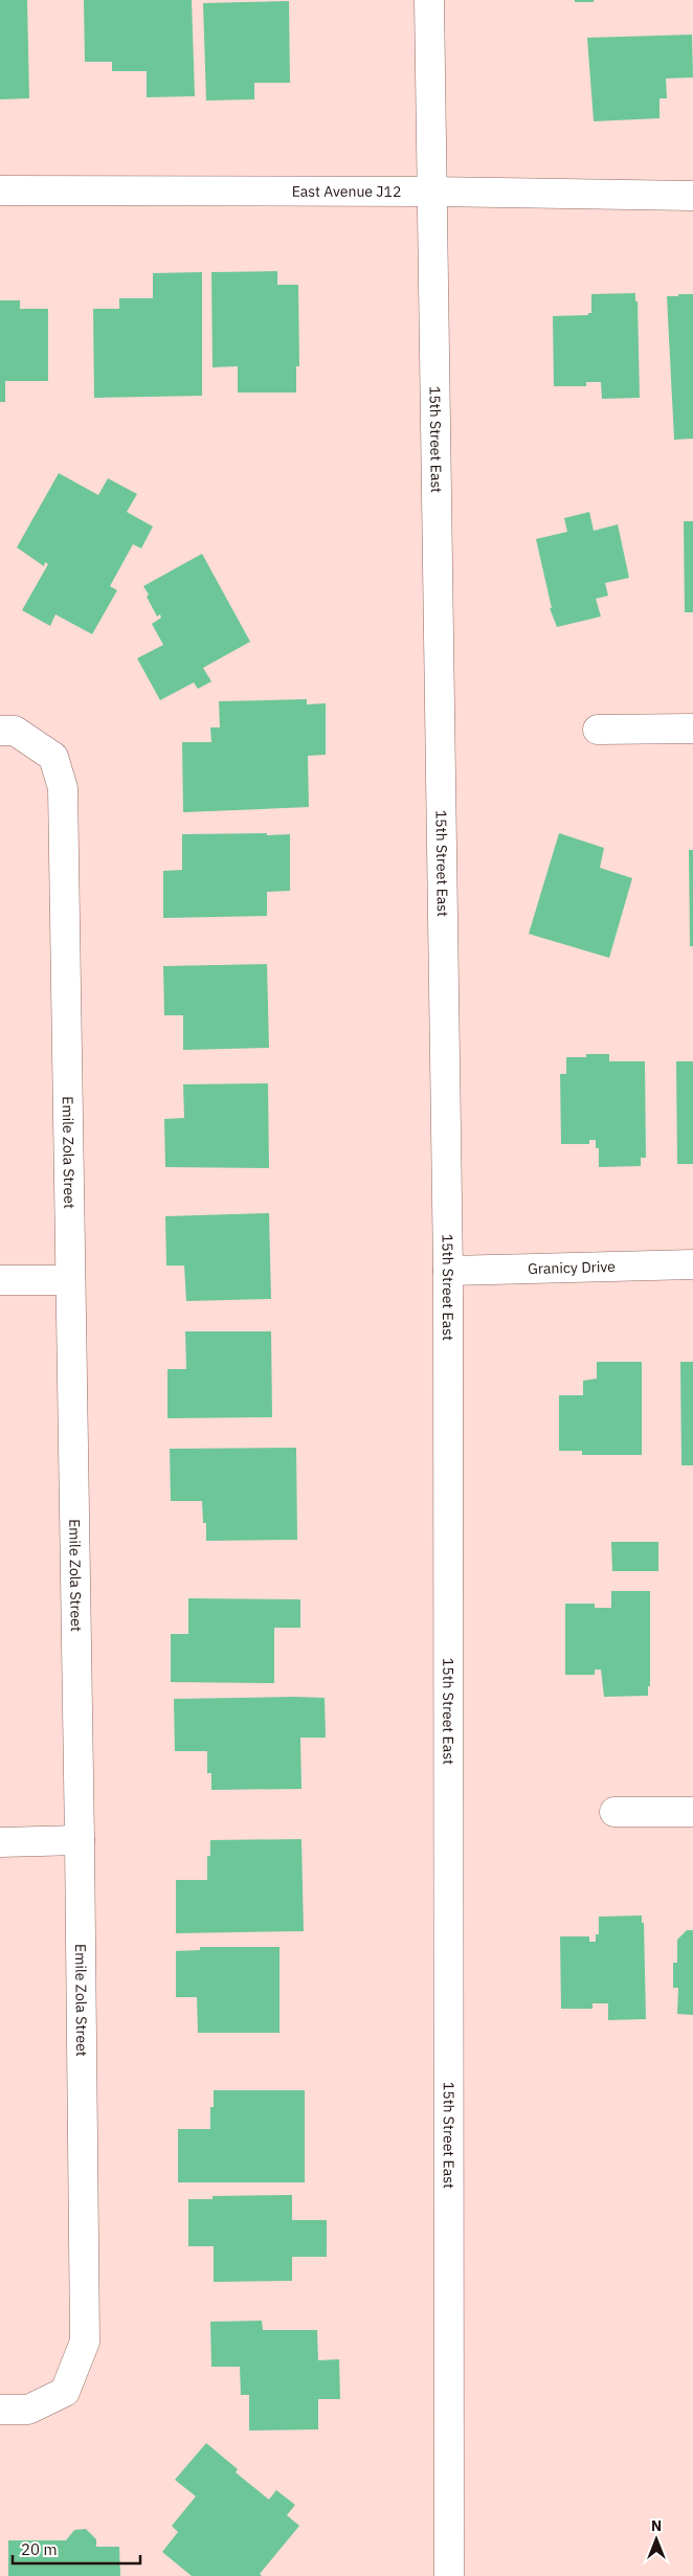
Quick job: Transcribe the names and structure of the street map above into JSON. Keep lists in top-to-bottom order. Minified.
{"streets":{"street":["East Avenue J12","15th Street East","Emile Zola Street","Granicy Drive"]},"crossings":[["East Avenue J12","15th Street East"],["15th Street East","Granicy Drive"]],"scale_bar":"20 m","north":"top"}
